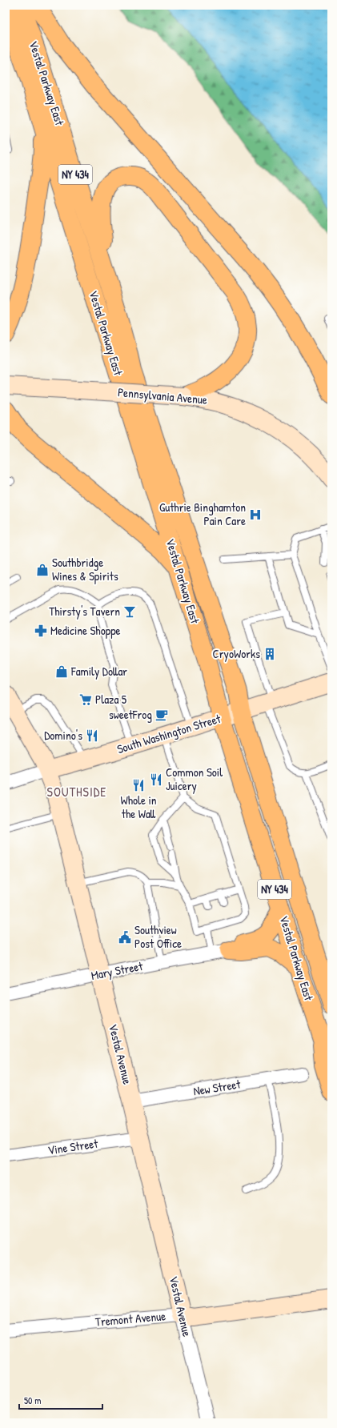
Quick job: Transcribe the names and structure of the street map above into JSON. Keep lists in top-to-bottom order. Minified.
{"streets":{"main road":["Vestal Parkway East","NY 434"],"street":["Pennsylvania Avenue","South Washington Street","Mary Street","Vestal Avenue","New Street","Vine Street","Tremont Avenue"]},"crossings":[["Vestal Parkway East","South Washington Street"],["South Washington Street","Vestal Avenue"],["Mary Street","Vestal Avenue"],["Vestal Avenue","New Street"],["Vestal Avenue","Vine Street"],["Vestal Avenue","Tremont Avenue"]],"districts":["SOUTHSIDE"],"places":{"hospital":["Guthrie Binghamton Pain Care"],"shop":["Southbridge Wines & Spirits","Family Dollar"],"bar":["Thirsty's Tavern"],"pharmacy":["Medicine Shoppe"],"building":["CryoWorks"],"supermarket":["Plaza 5"],"cafe":["sweetFrog"],"restaurant":["Domino's","Common Soil Juicery","Whole in the Wall"],"public building":["Southview Post Office"]},"scale_bar":"50 m"}
